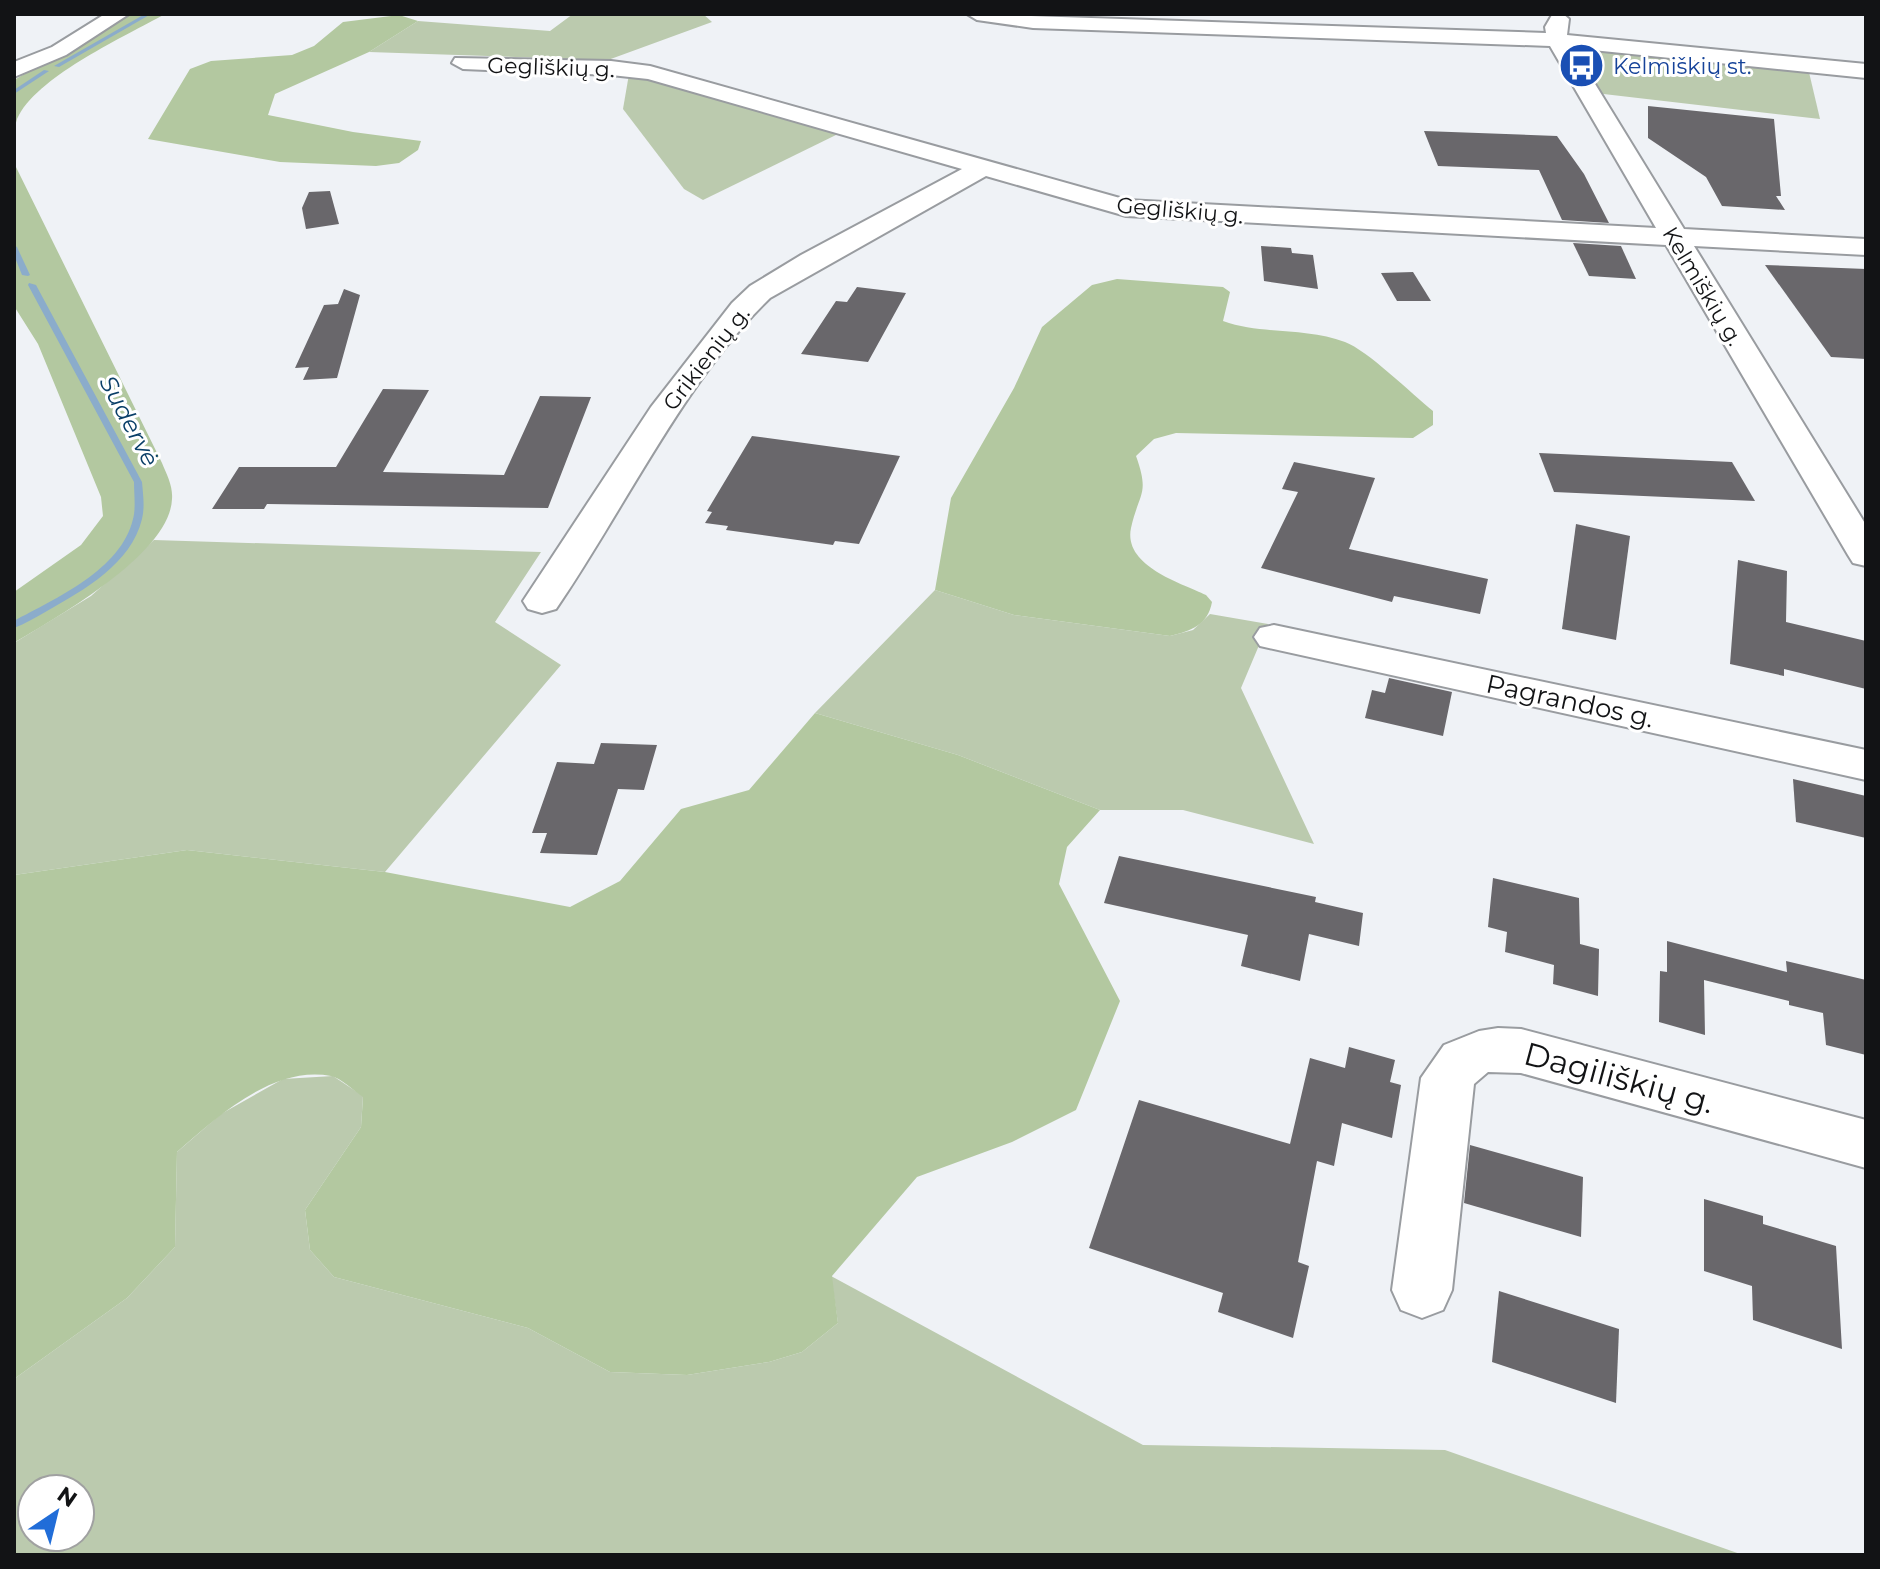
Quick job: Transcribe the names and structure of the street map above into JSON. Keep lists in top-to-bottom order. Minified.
{"streets":{"street":["Gegliškių g.","Kelmiškių g.","Grikienių g.","Pagrandos g.","Dagiliškių g."]},"crossings":[["Gegliškių g.","Kelmiškių g."],["Gegliškių g.","Grikienių g."]],"water":["Sudervė"],"places":{"bus stop":["Kelmiškių st."]},"north":"top right"}
